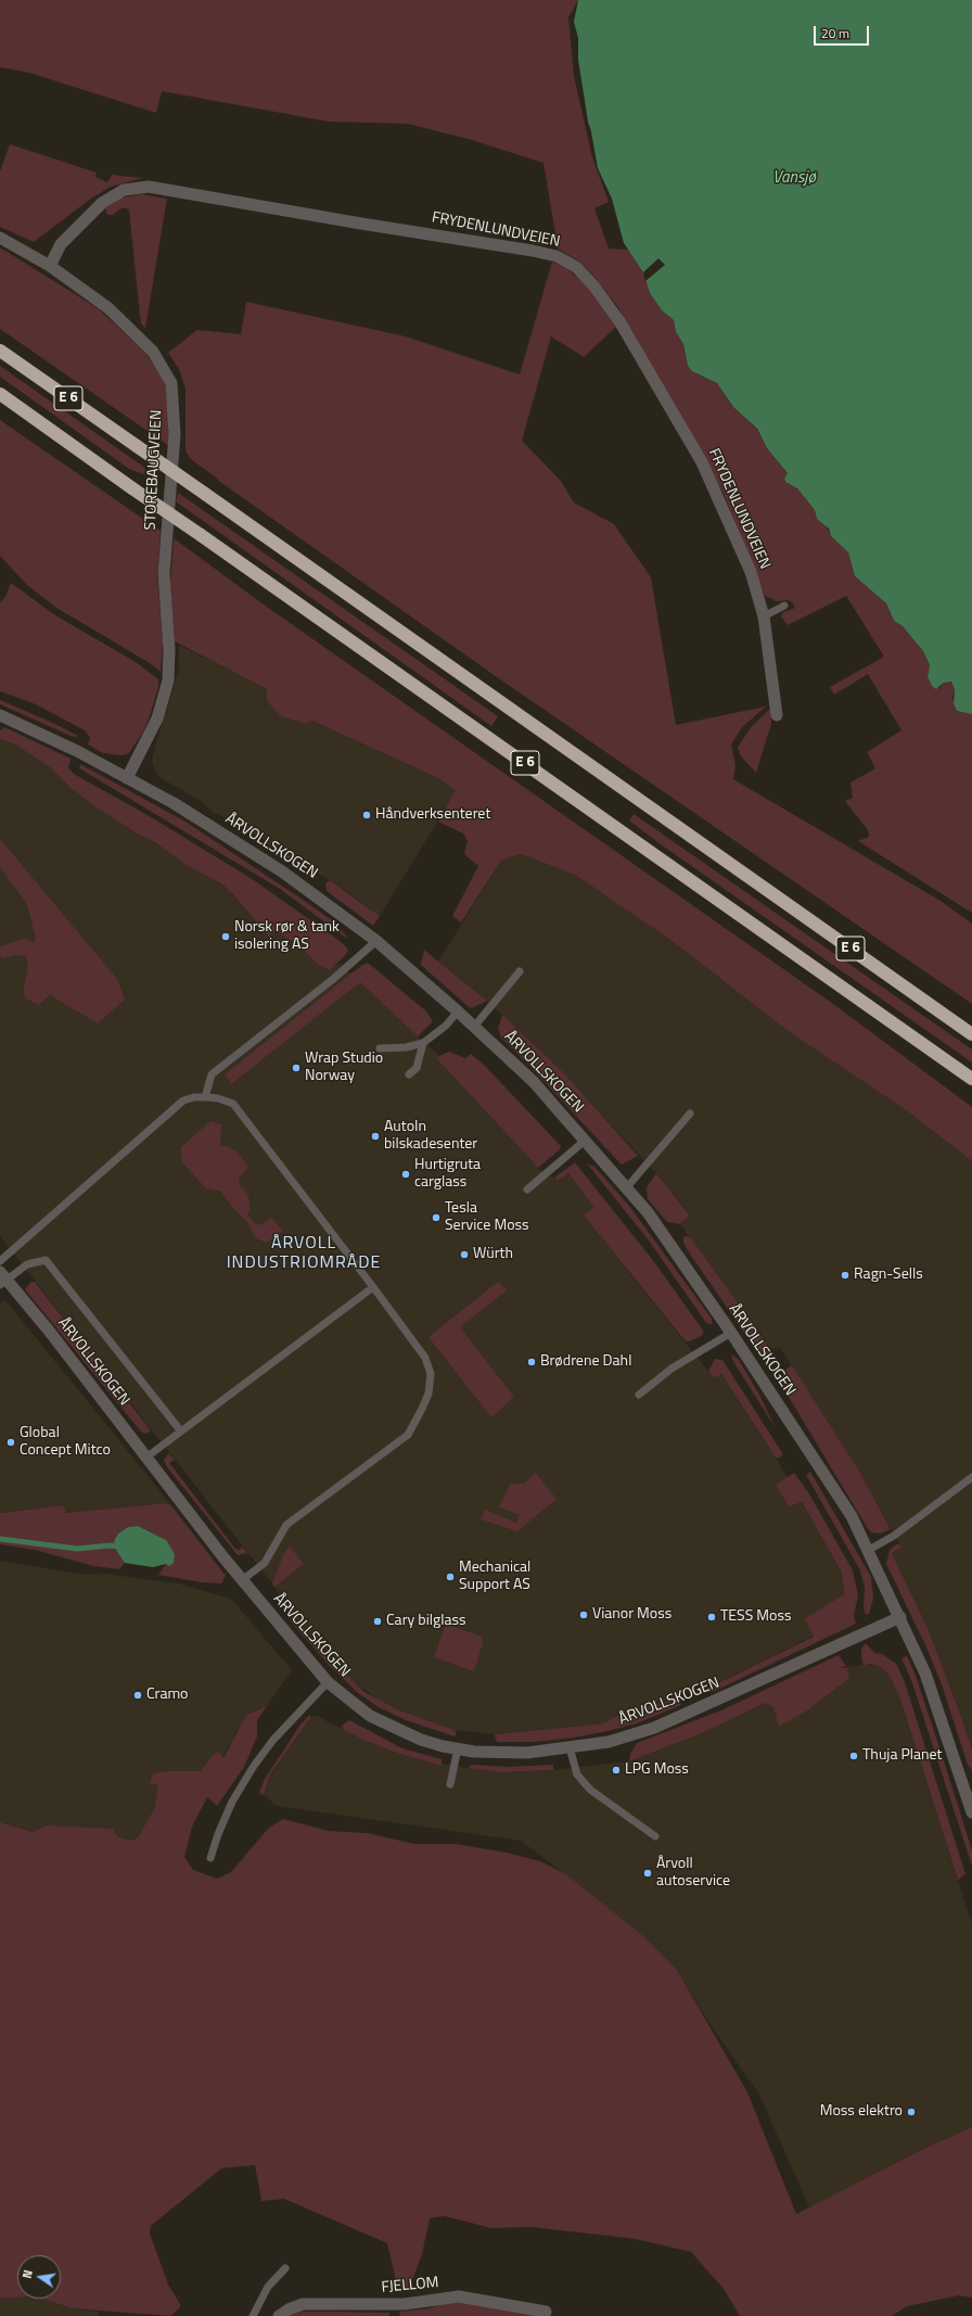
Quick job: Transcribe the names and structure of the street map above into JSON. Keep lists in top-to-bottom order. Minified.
{"streets":{"highway":["E 6"],"street":["FRYDENLUNDVEIEN","STOREBAUGVEIEN","ÅRVOLLSKOGEN","FJELLOM"]},"crossings":[["FRYDENLUNDVEIEN","STOREBAUGVEIEN"],["STOREBAUGVEIEN","ÅRVOLLSKOGEN"]],"districts":["ÅRVOLL INDUSTRIOMRÅDE"],"water":["Vansjø"],"places":["Håndverksenteret","Norsk rør & tank isolering AS","Wrap Studio Norway","AutoIn bilskadesenter","Hurtigruta carglass","Tesla Service Moss","Würth","Ragn-Sells","Brødrene Dahl","Global Concept Mitco","Mechanical Support AS","Vianor Moss","TESS Moss","Cary bilglass","Cramo","Thuja Planet","LPG Moss","Årvoll autoservice","Moss elektro"],"scale_bar":"20 m","north":"left"}
